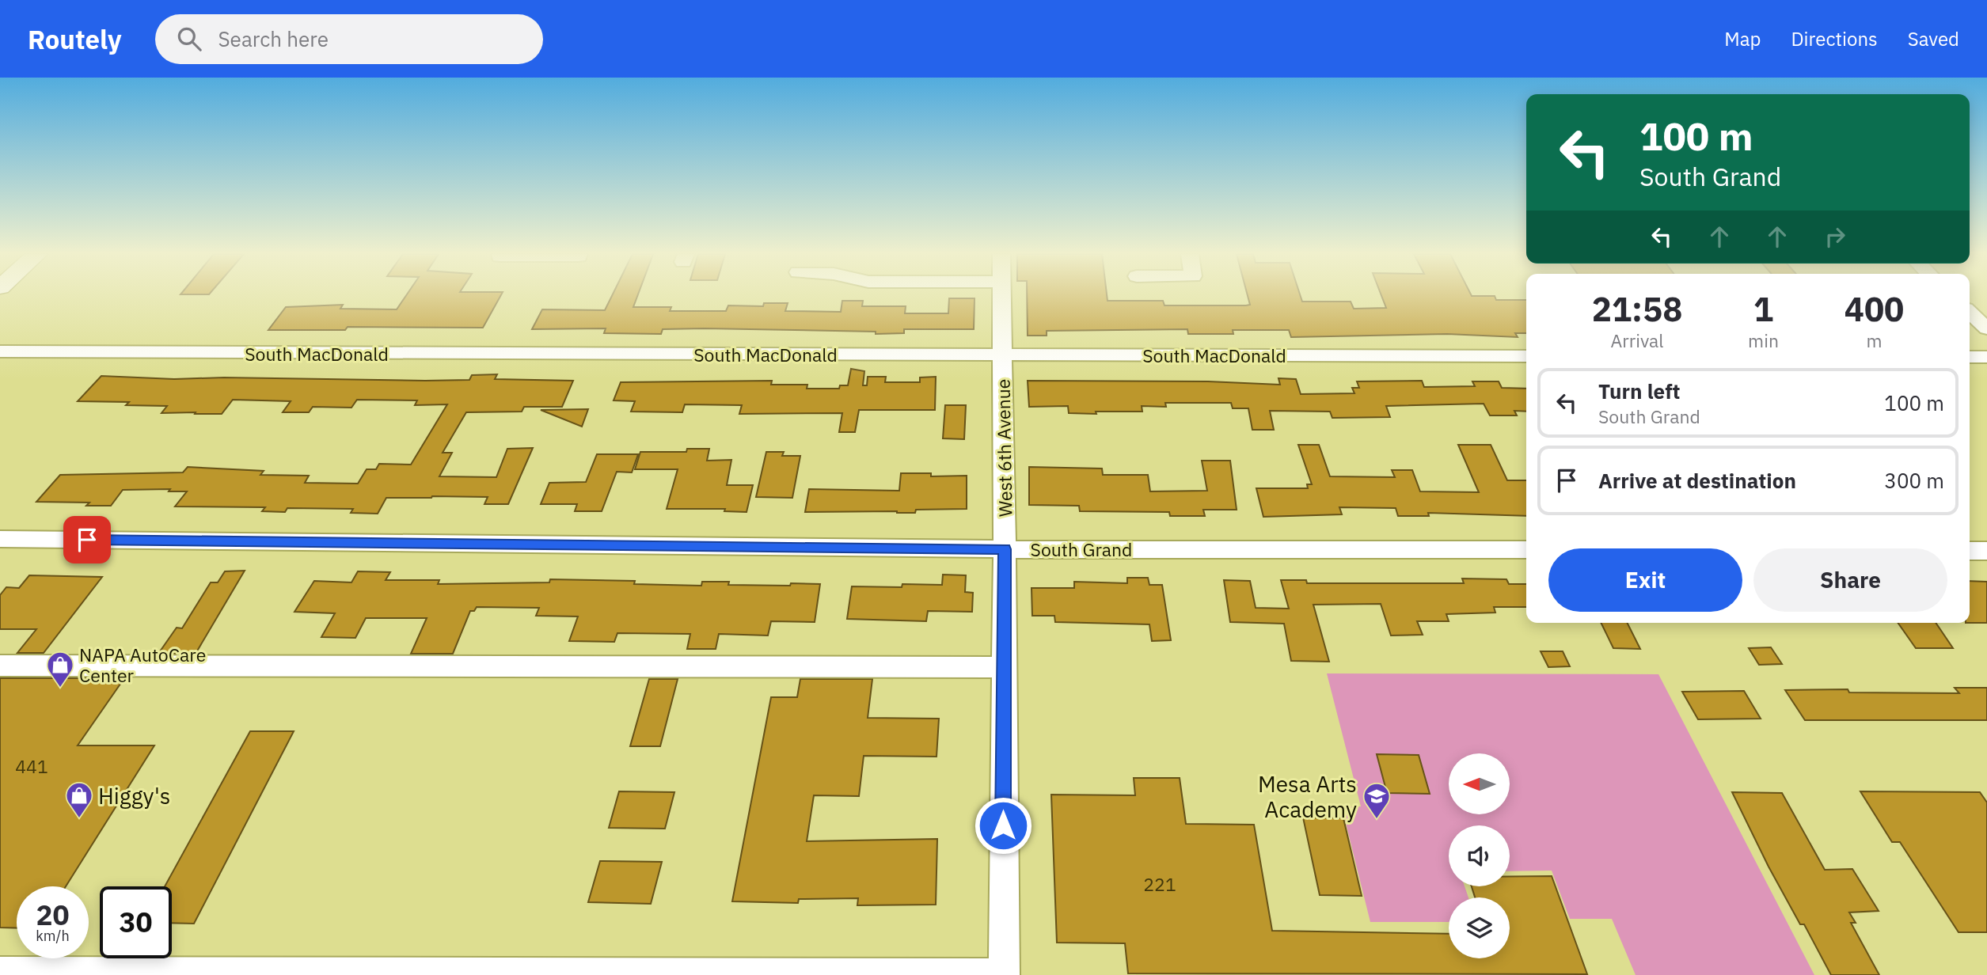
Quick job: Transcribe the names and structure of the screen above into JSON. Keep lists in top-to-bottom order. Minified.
{"streets":{"street":["South MacDonald","West 6th Avenue","South Grand"]},"crossings":[["South MacDonald","West 6th Avenue"],["West 6th Avenue","South Grand"]],"places":{"shop":["NAPA AutoCare Center","Higgy's"],"school or university":["Mesa Arts Academy"]},"house_numbers":["441","221"],"north":"left","page":{"header":"Routely","search":"Search here","nav":["Map","Directions","Saved"],"turn":["100 m","South Grand"],"eta":["21:58","Arrival","1","min","400","m"],"list":[{"name":"Turn left","note":"South Grand","value":"100 m"},{"name":"Arrive at destination","value":"300 m"}],"buttons":["Exit","Share"],"speed":"20 km/h","limit":"30"}}
